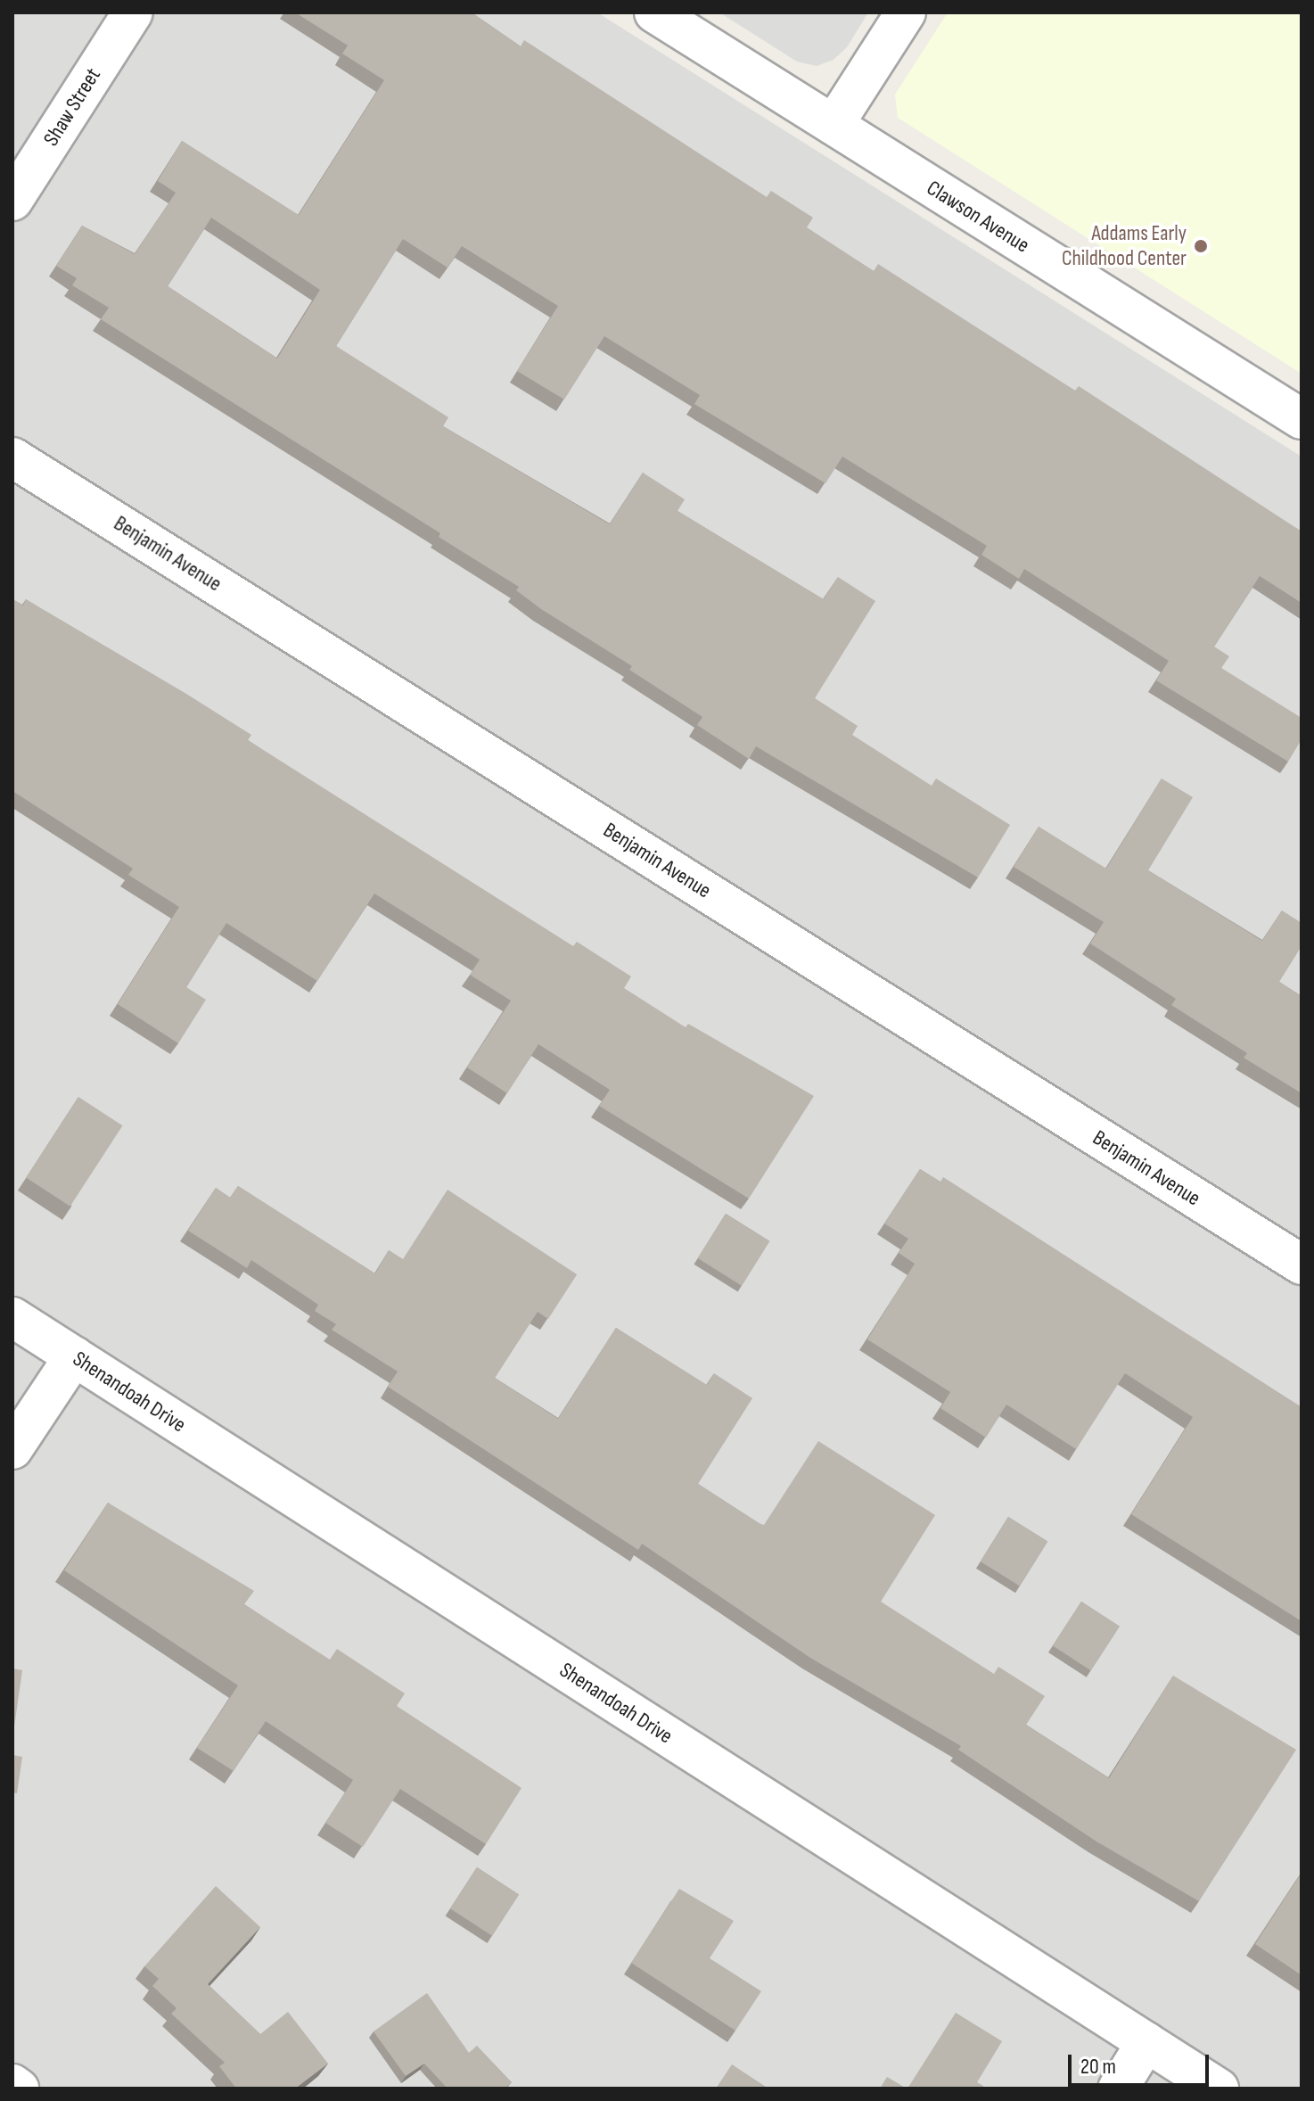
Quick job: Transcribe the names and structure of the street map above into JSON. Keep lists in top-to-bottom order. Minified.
{"streets":{"street":["Shaw Street","Clawson Avenue","Benjamin Avenue","Shenandoah Drive"]},"places":["Addams Early Childhood Center"],"scale_bar":"20 m"}
